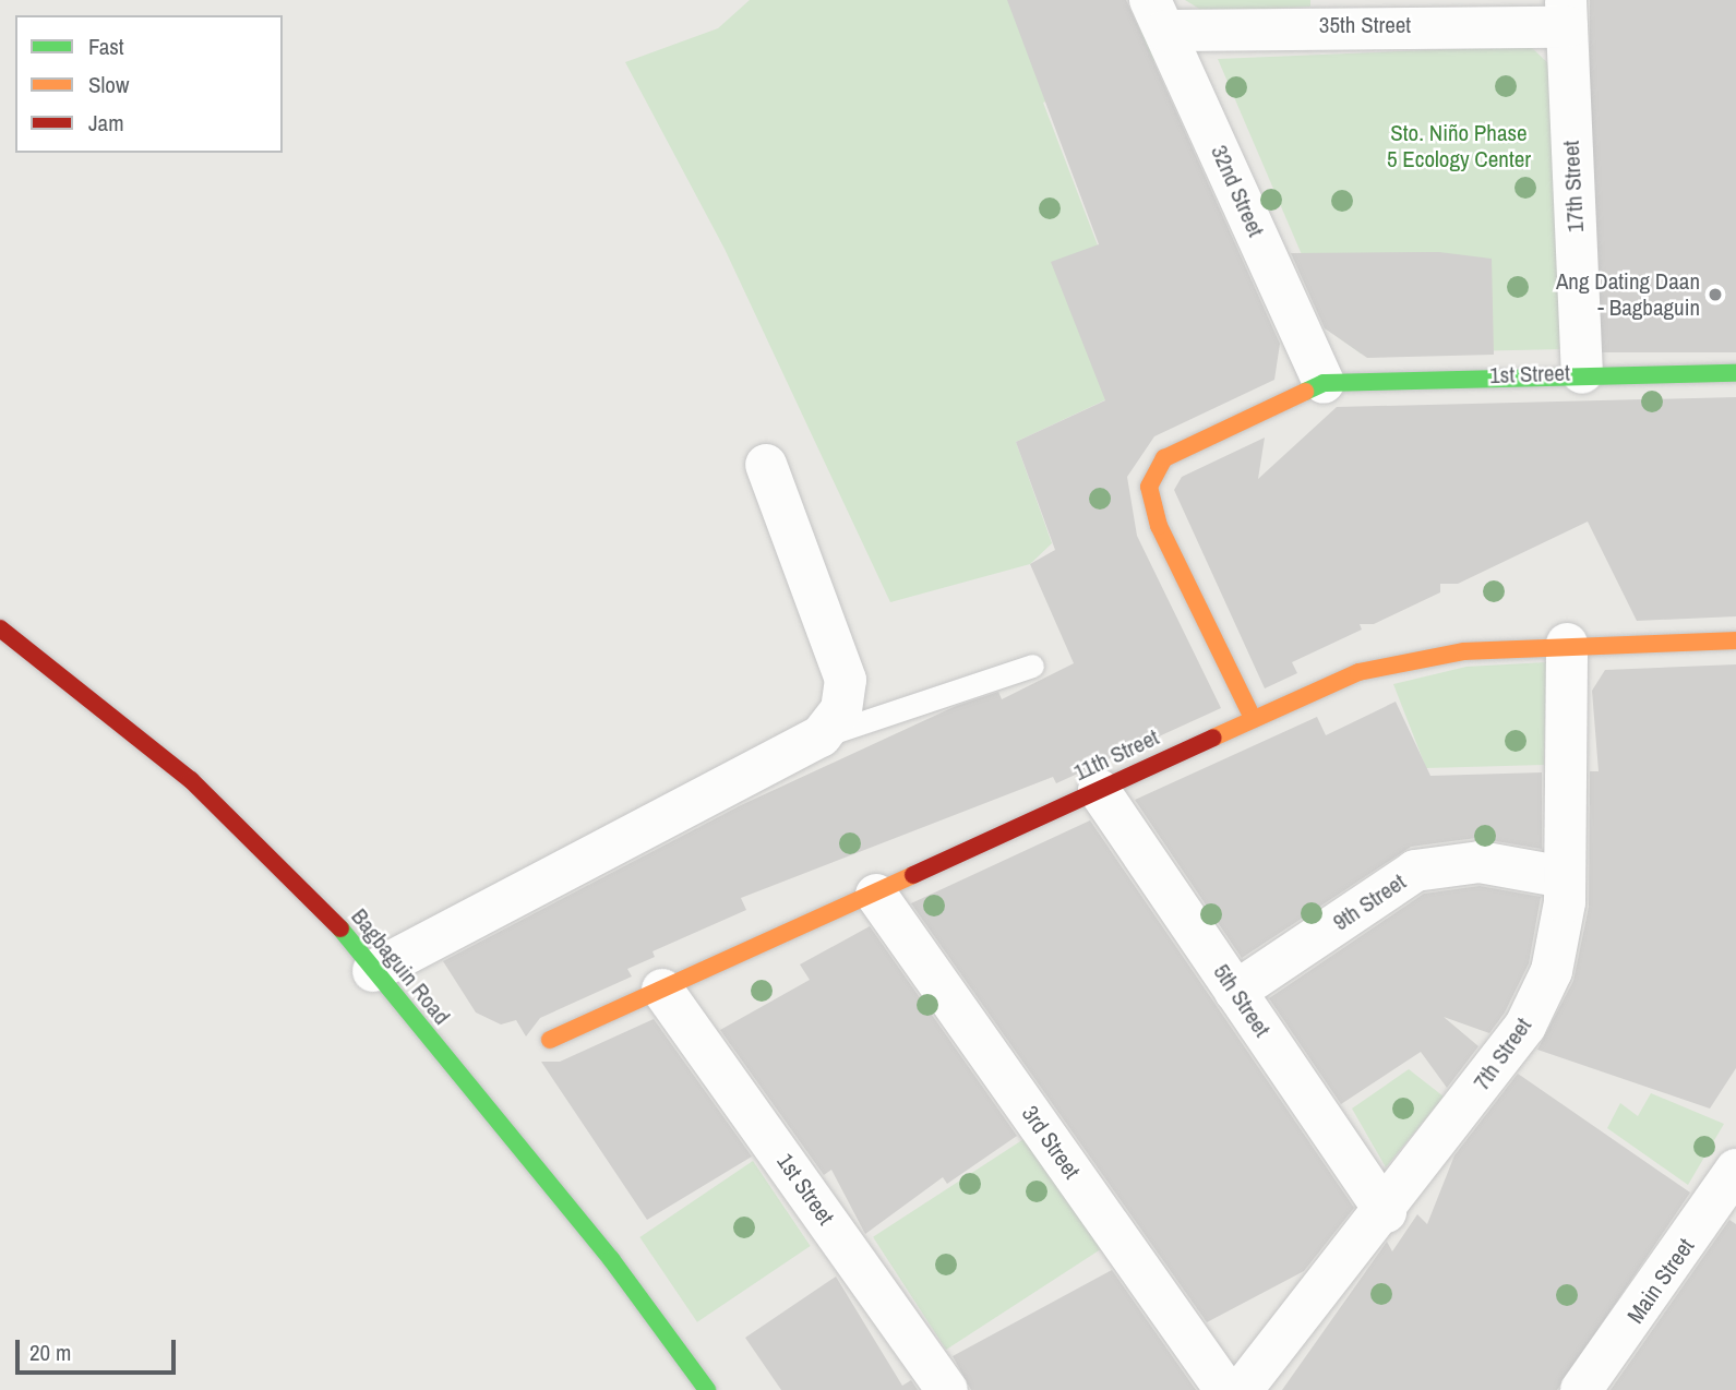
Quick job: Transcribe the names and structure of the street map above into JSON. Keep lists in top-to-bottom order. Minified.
{"streets":{"street":["35th Street","17th Street","32nd Street","1st Street","11th Street","9th Street","Bagbaguin Road","5th Street","7th Street","3rd Street","Main Street"]},"crossings":[["35th Street","17th Street"],["35th Street","32nd Street"],["17th Street","1st Street"],["32nd Street","1st Street"],["1st Street","11th Street"],["11th Street","5th Street"],["11th Street","7th Street"],["11th Street","3rd Street"],["9th Street","5th Street"],["9th Street","7th Street"],["5th Street","7th Street"]],"parks":["Sto. Niño Phase 5 Ecology Center"],"places":["Ang Dating Daan - Bagbaguin"],"legend":["Fast","Slow","Jam"],"scale_bar":"20 m"}
